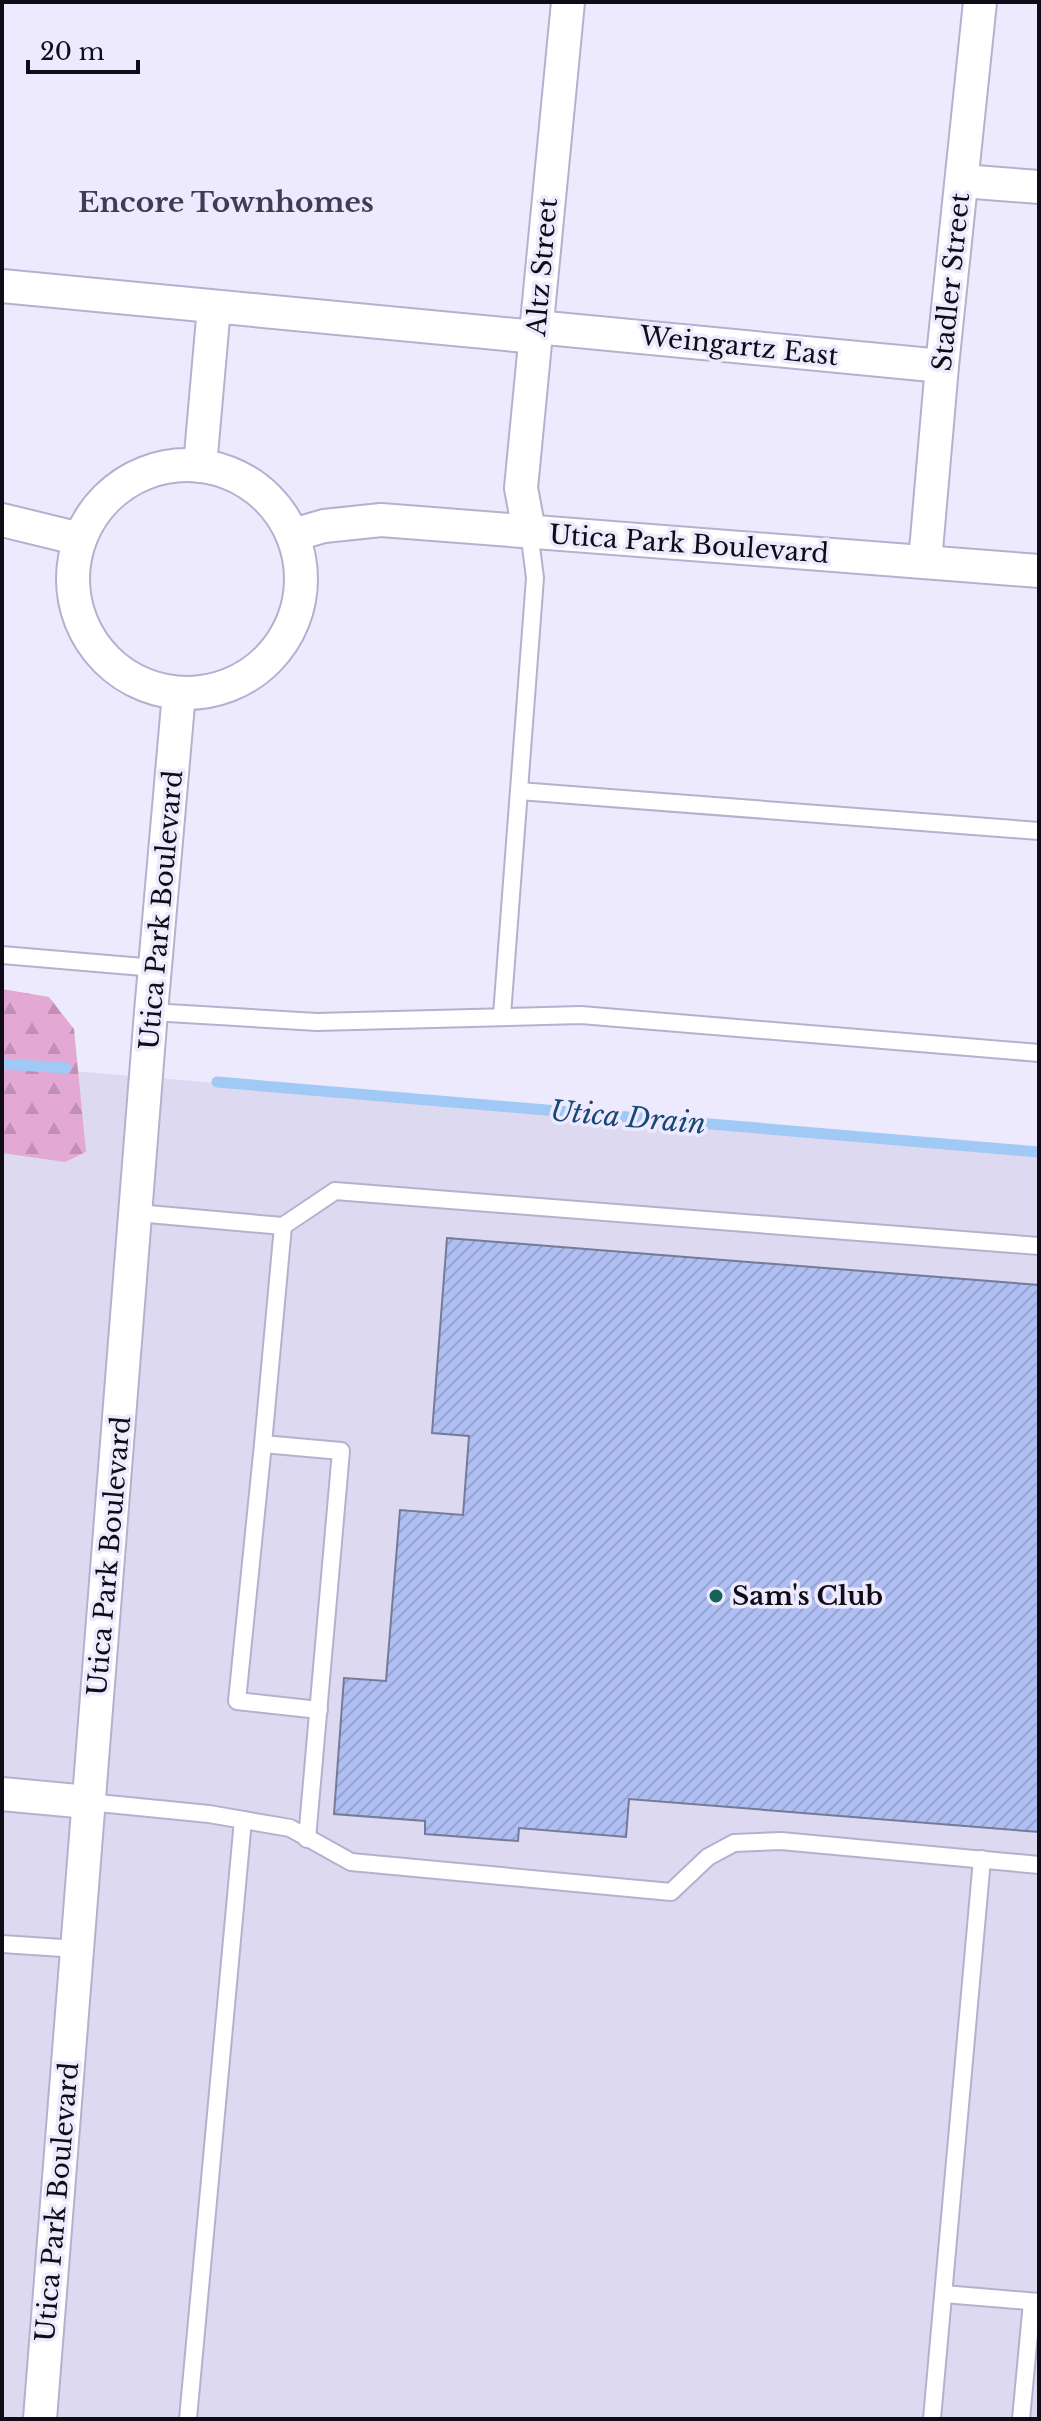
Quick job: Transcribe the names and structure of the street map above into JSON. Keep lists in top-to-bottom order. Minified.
{"streets":{"street":["Altz Street","Stadler Street","Weingartz East","Utica Park Boulevard"]},"crossings":[["Altz Street","Weingartz East"],["Altz Street","Utica Park Boulevard"],["Stadler Street","Weingartz East"],["Stadler Street","Utica Park Boulevard"]],"districts":["Encore Townhomes"],"water":["Utica Drain"],"places":["Sam's Club"],"scale_bar":"20 m"}
